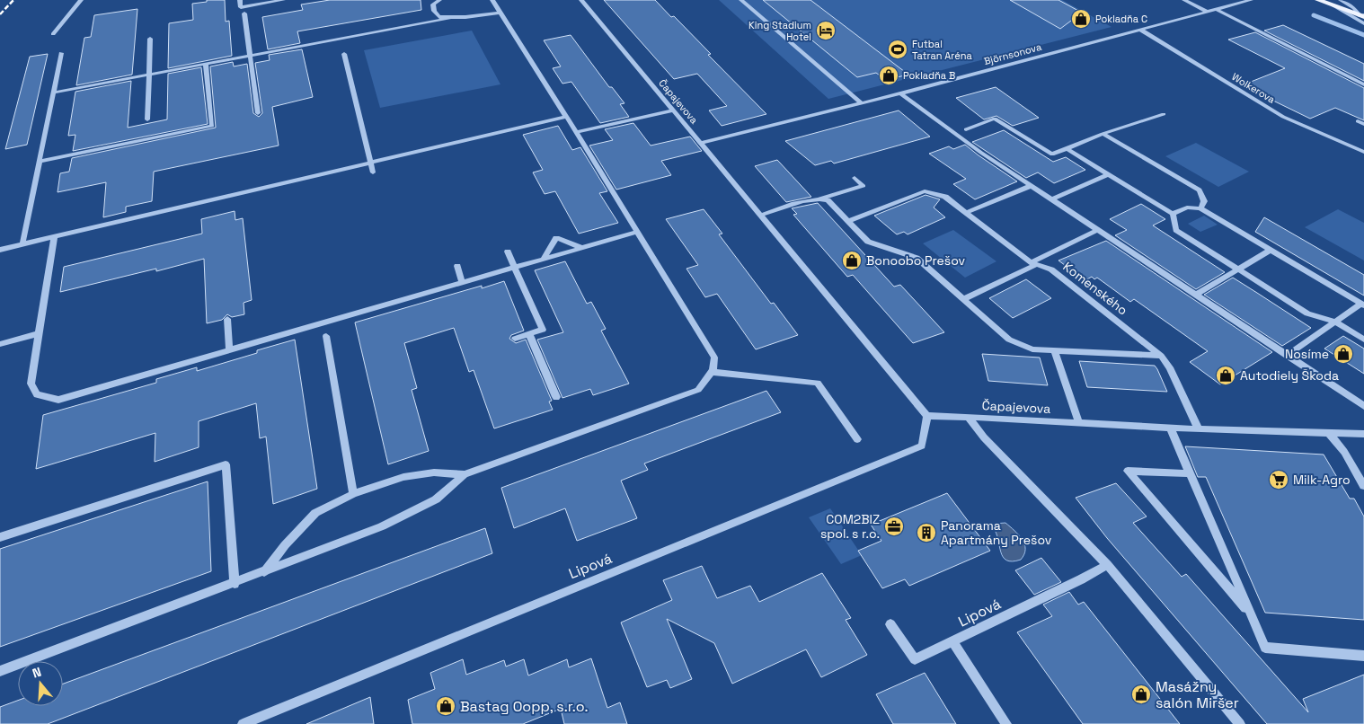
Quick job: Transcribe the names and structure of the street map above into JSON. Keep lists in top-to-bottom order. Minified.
{"streets":{"street":["Björnsonova","Wolkerova","Čapajevova","Komenského","Lipová"]},"crossings":[["Björnsonova","Wolkerova"],["Björnsonova","Čapajevova"],["Čapajevova","Komenského"],["Čapajevova","Lipová"]],"places":{"shop":["Pokladňa C","Pokladňa B","Bonoobo Prešov","Nosíme","Autodiely Škoda","Masážny salón Miršer","Bastag Oopp, s.r.o."],"hotel":["King Stadium Hotel"],"sports":["Futbal Tatran Aréna"],"supermarket":["Milk-Agro"],"office":["COM2BIZ spol. s r.o."],"building":["Panorama Apartmány Prešov"]},"north":"top"}
